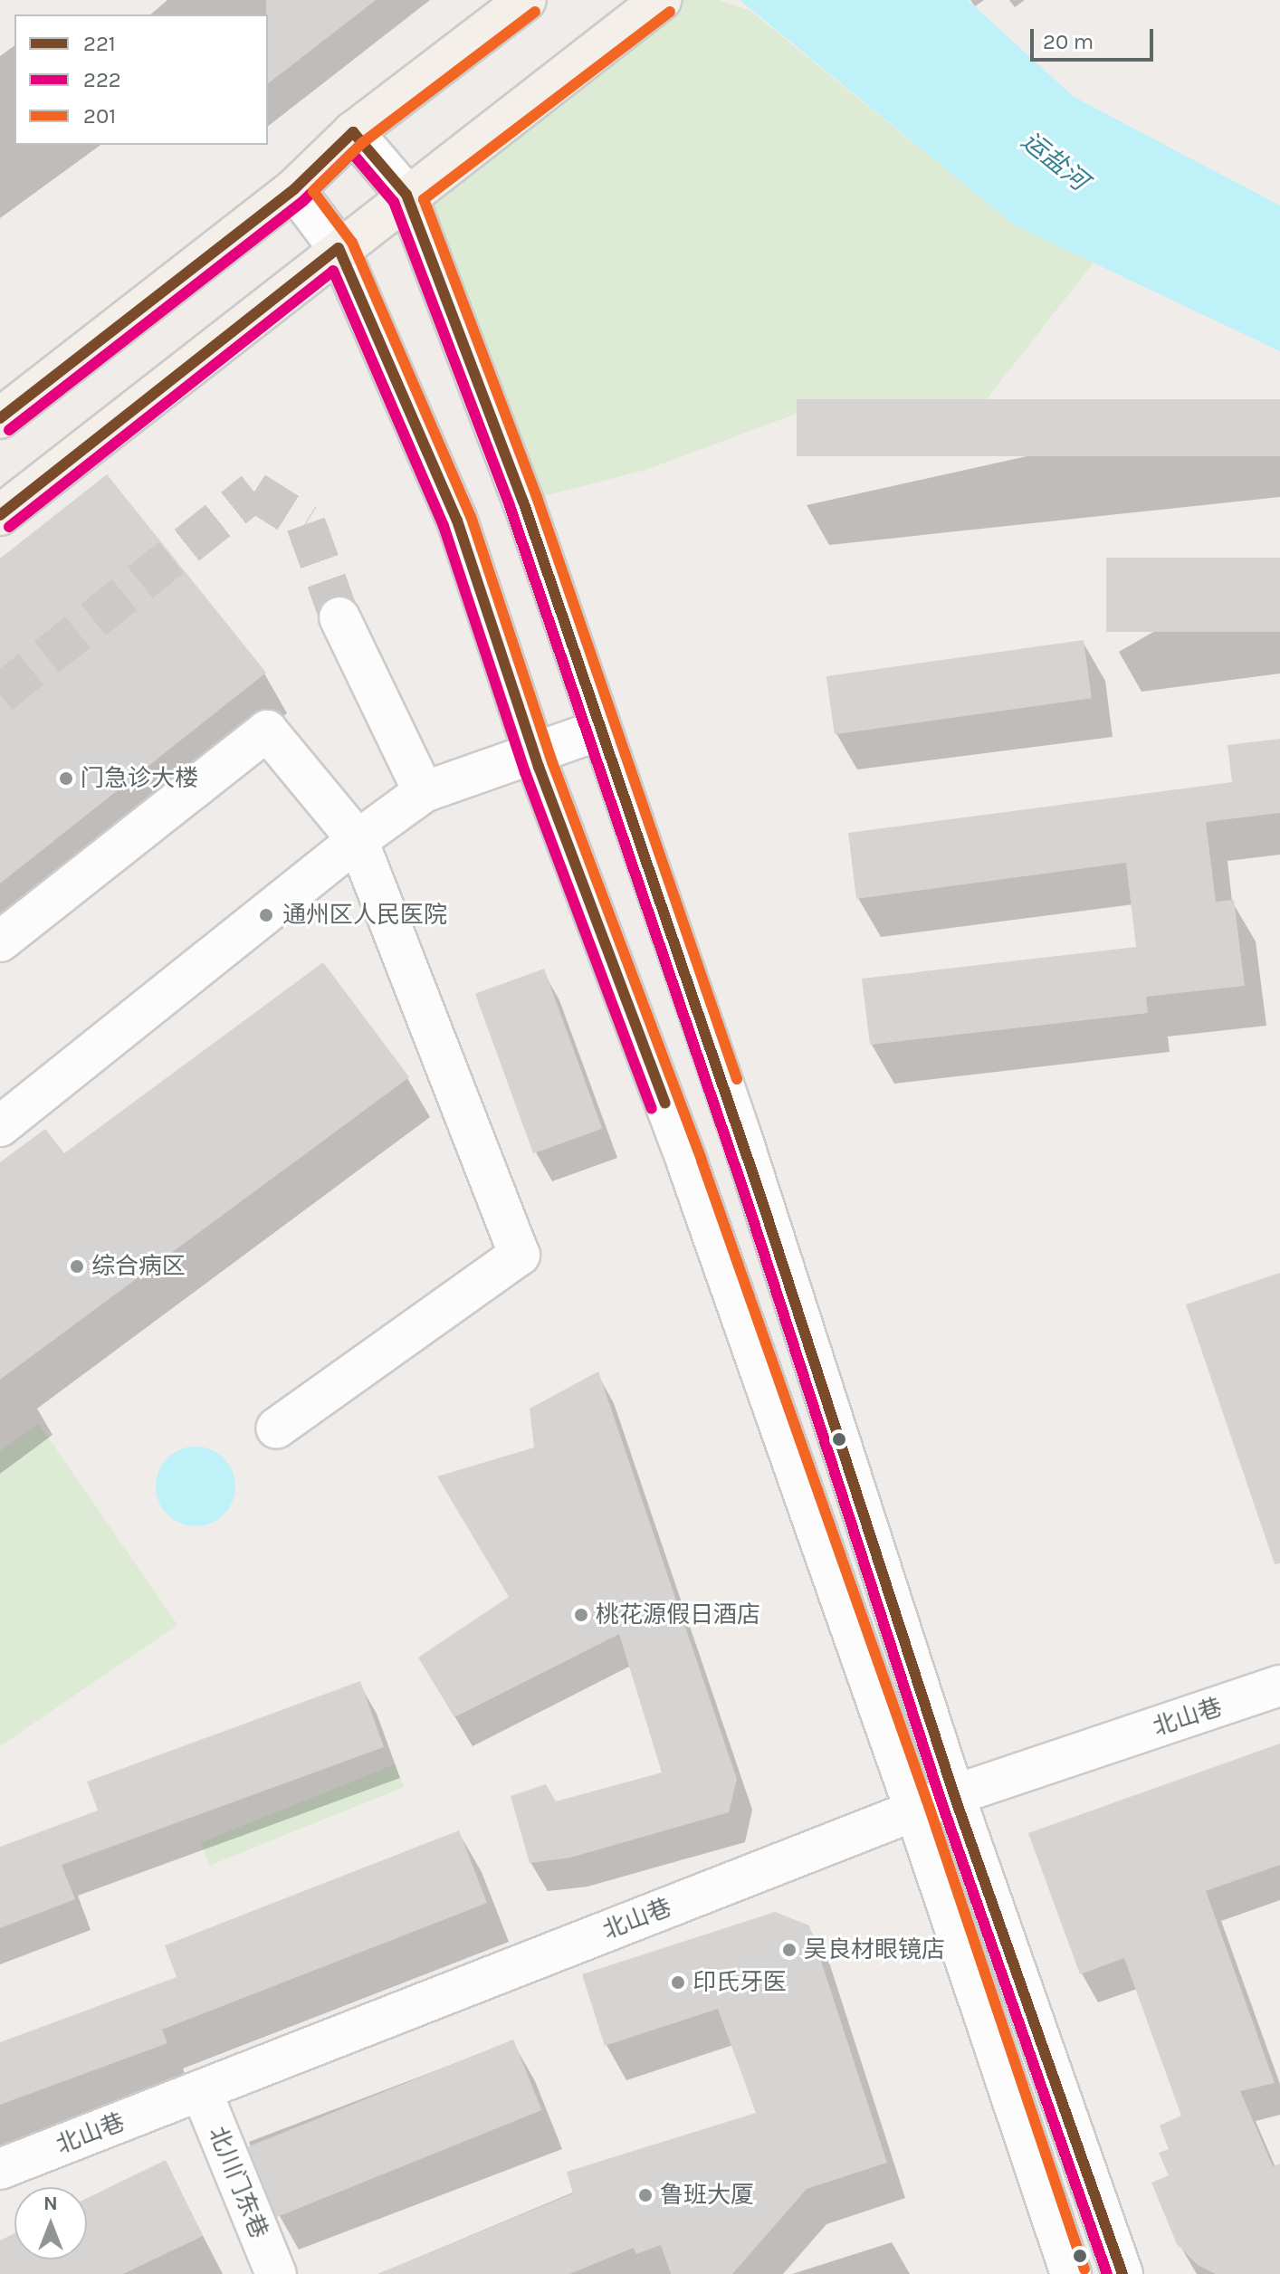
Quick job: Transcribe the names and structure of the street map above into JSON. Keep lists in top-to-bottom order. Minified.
{"streets":{"street":["北山巷","北川门东巷"]},"crossings":[["北山巷","北川门东巷"]],"water":["运盐河"],"places":["门急诊大楼","通州区人民医院","综合病区","桃花源假日酒店","吴良材眼镜店","印氏牙医","鲁班大厦"],"lines":["transit line 201","transit line 221","transit line 222"],"legend":["221","222","201"],"scale_bar":"20 m","north":"top"}
